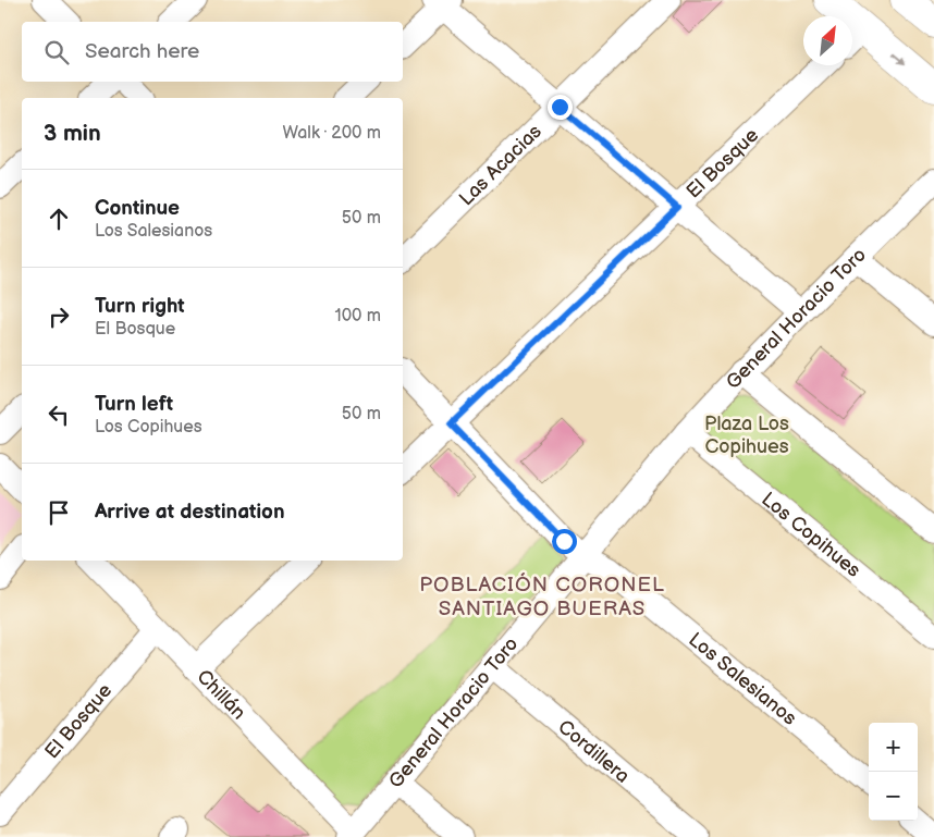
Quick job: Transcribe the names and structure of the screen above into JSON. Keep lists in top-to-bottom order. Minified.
{"streets":{"street":["El Bosque","Las Acacias","General Horacio Toro","Los Copihues","Los Salesianos","Chillán","Cordillera"]},"crossings":[["El Bosque","Los Salesianos"],["El Bosque","Chillán"],["General Horacio Toro","Los Copihues"],["General Horacio Toro","Los Salesianos"],["General Horacio Toro","Chillán"],["General Horacio Toro","Cordillera"]],"districts":["POBLACIÓN CORONEL SANTIAGO BUERAS"],"parks":["Plaza Los Copihues"],"north":"top right","page":{"search":"Search here","heading":["3 min","Walk · 200 m"],"list":[["Continue","Los Salesianos","50 m"],["Turn right","El Bosque","100 m"],["Turn left","Los Copihues","50 m"],"Arrive at destination"],"map_buttons":["+","−"]}}
